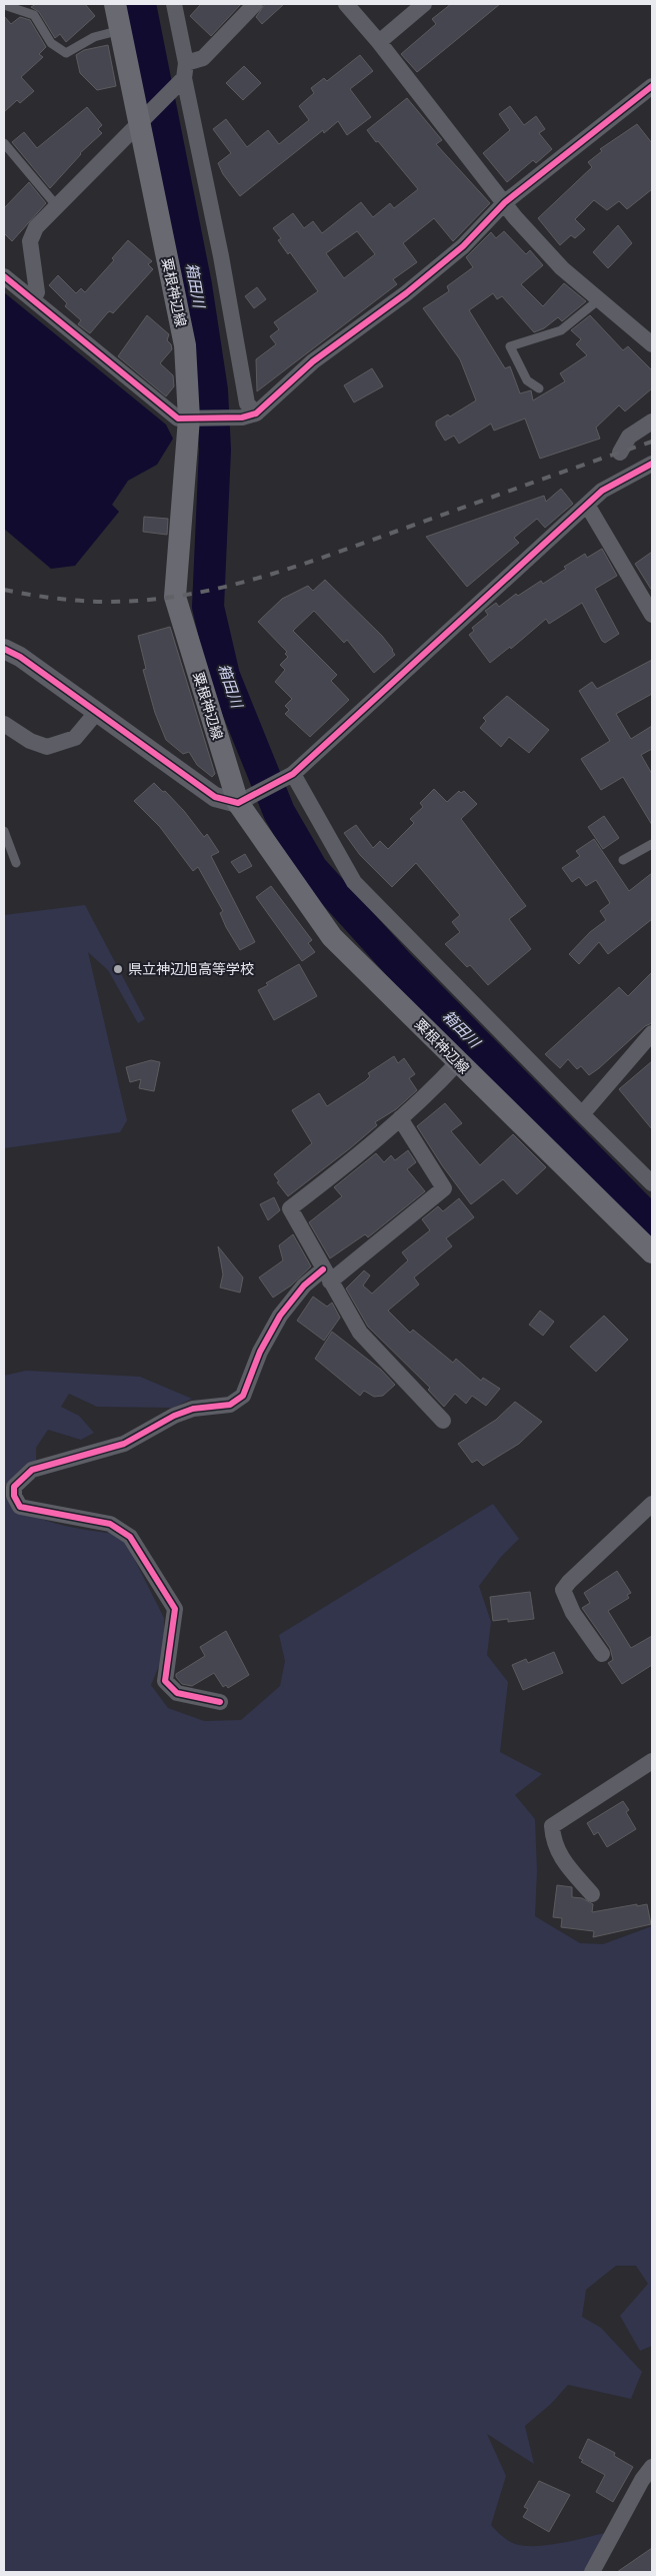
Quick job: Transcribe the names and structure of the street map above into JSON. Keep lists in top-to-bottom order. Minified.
{"streets":{"main road":["粟根神辺線"]},"water":["箱田川"],"places":["県立神辺旭高等学校"]}
